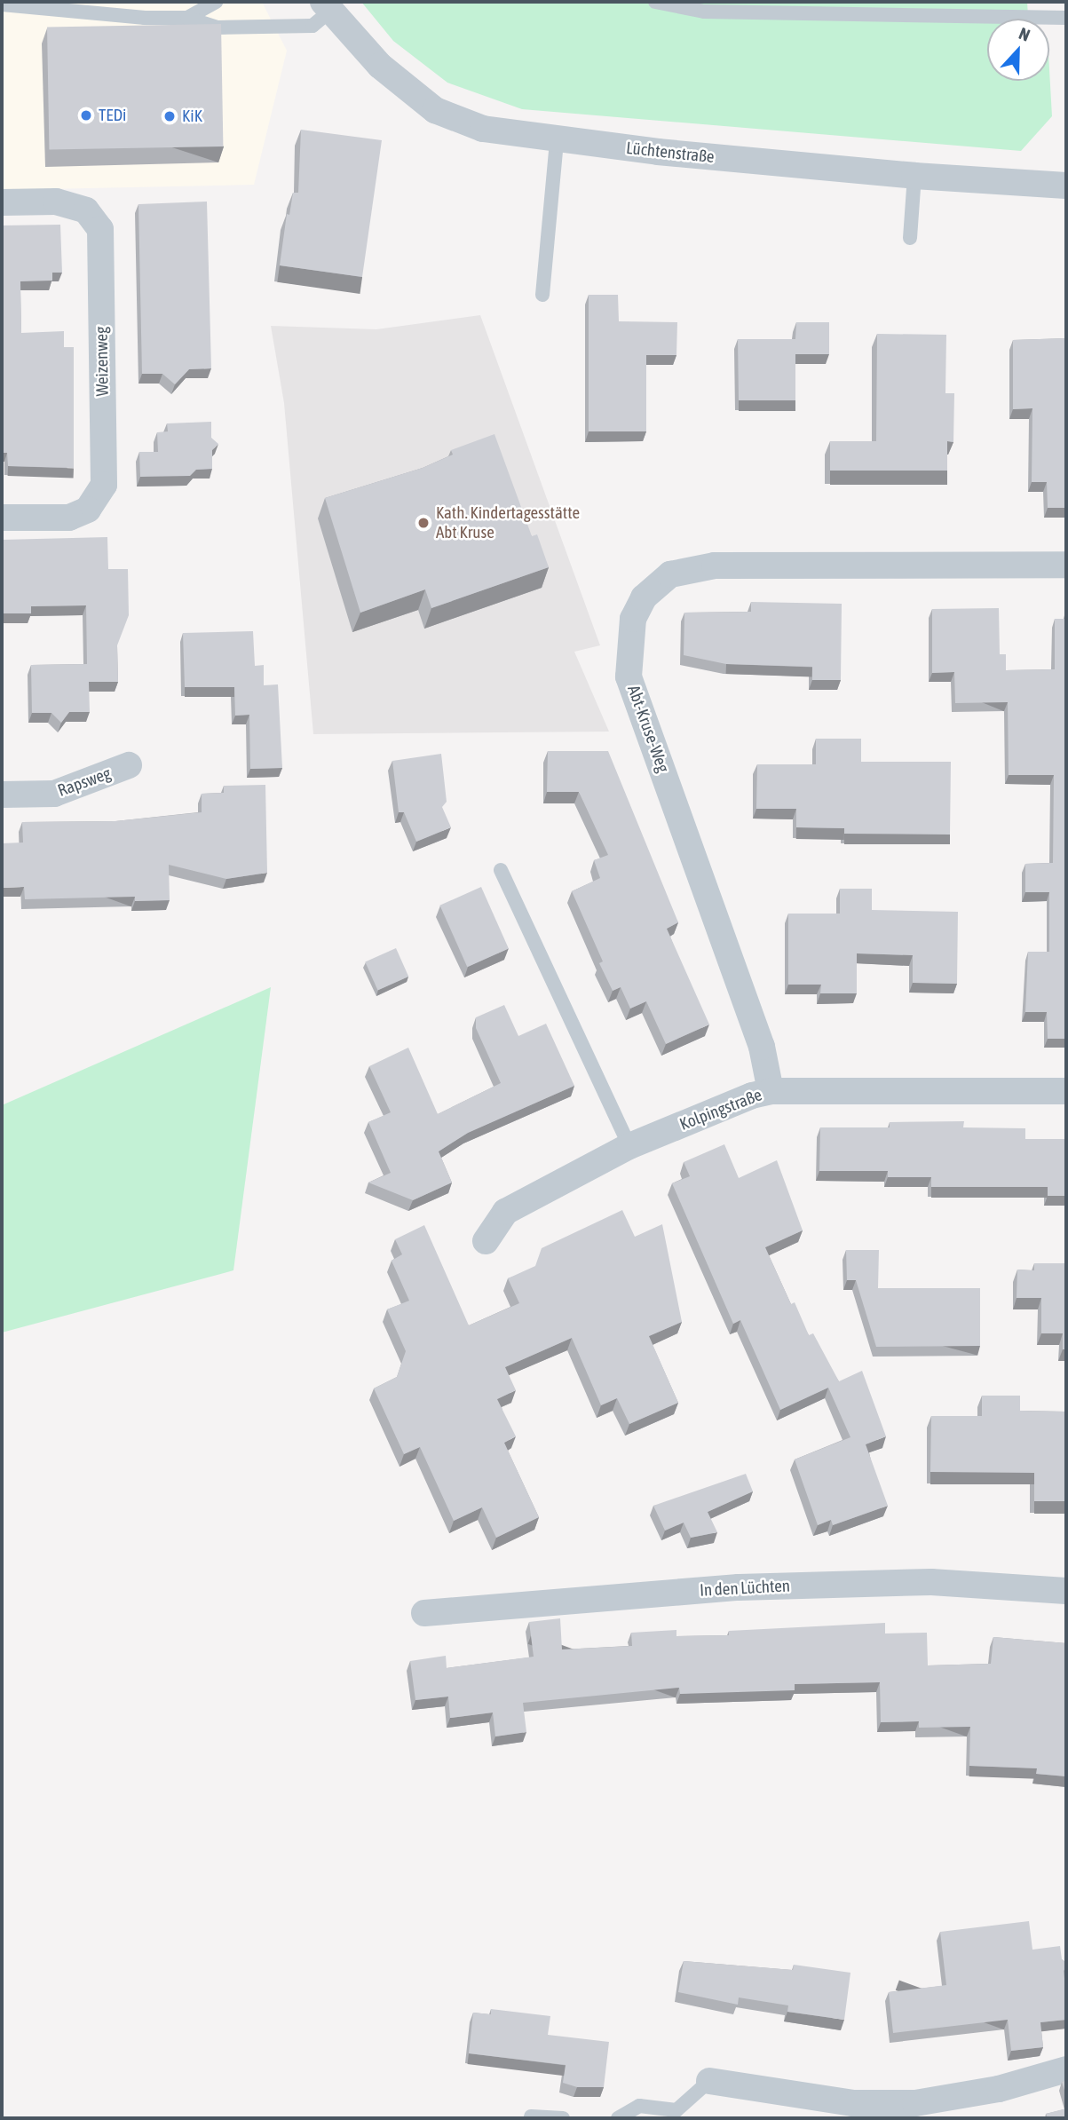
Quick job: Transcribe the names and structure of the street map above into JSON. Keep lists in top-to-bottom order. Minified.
{"streets":{"street":["Lüchtenstraße","Weizenweg","Abt-Kruse-Weg","Rapsweg","Kolpingstraße","In den Lüchten"]},"crossings":[["Abt-Kruse-Weg","Kolpingstraße"]],"places":["TEDi","KiK","Kath. Kindertagesstätte Abt Kruse"],"north":"top"}
